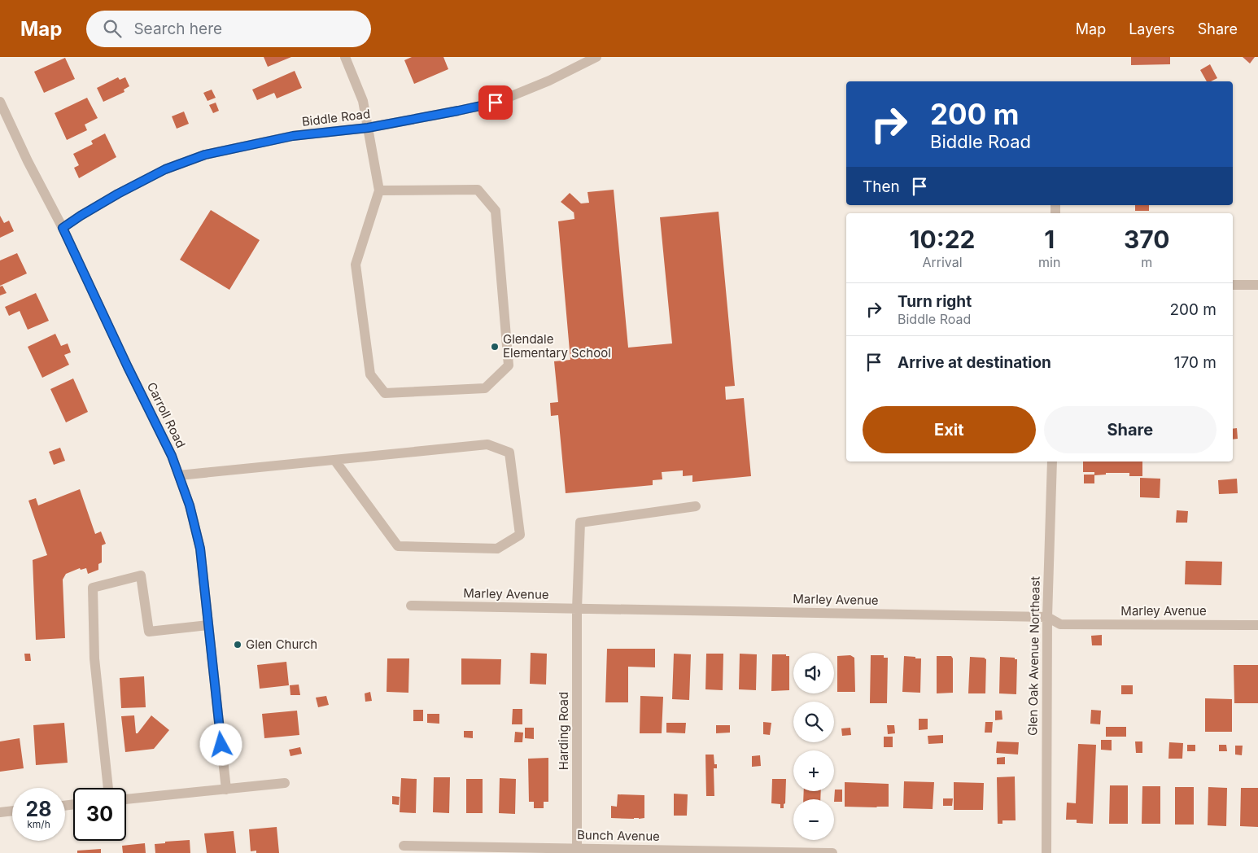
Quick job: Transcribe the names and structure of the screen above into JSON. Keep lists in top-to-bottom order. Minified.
{"streets":{"street":["Biddle Road","Carroll Road","Marley Avenue","Glen Oak Avenue Northeast","Harding Road","Bunch Avenue"]},"crossings":[["Biddle Road","Carroll Road"],["Marley Avenue","Glen Oak Avenue Northeast"],["Marley Avenue","Harding Road"],["Harding Road","Bunch Avenue"]],"places":["Glendale Elementary School","Glen Church"],"page":{"header":"Map","search":"Search here","nav":["Map","Layers","Share"],"turn":["200 m","Biddle Road"],"then":"Then","eta":["10:22","Arrival","1","min","370","m"],"list":[{"name":"Turn right","note":"Biddle Road","value":"200 m"},{"name":"Arrive at destination","value":"170 m"}],"buttons":["Exit","Share"],"map_buttons":["+","−"],"speed":"28 km/h","limit":"30"}}
